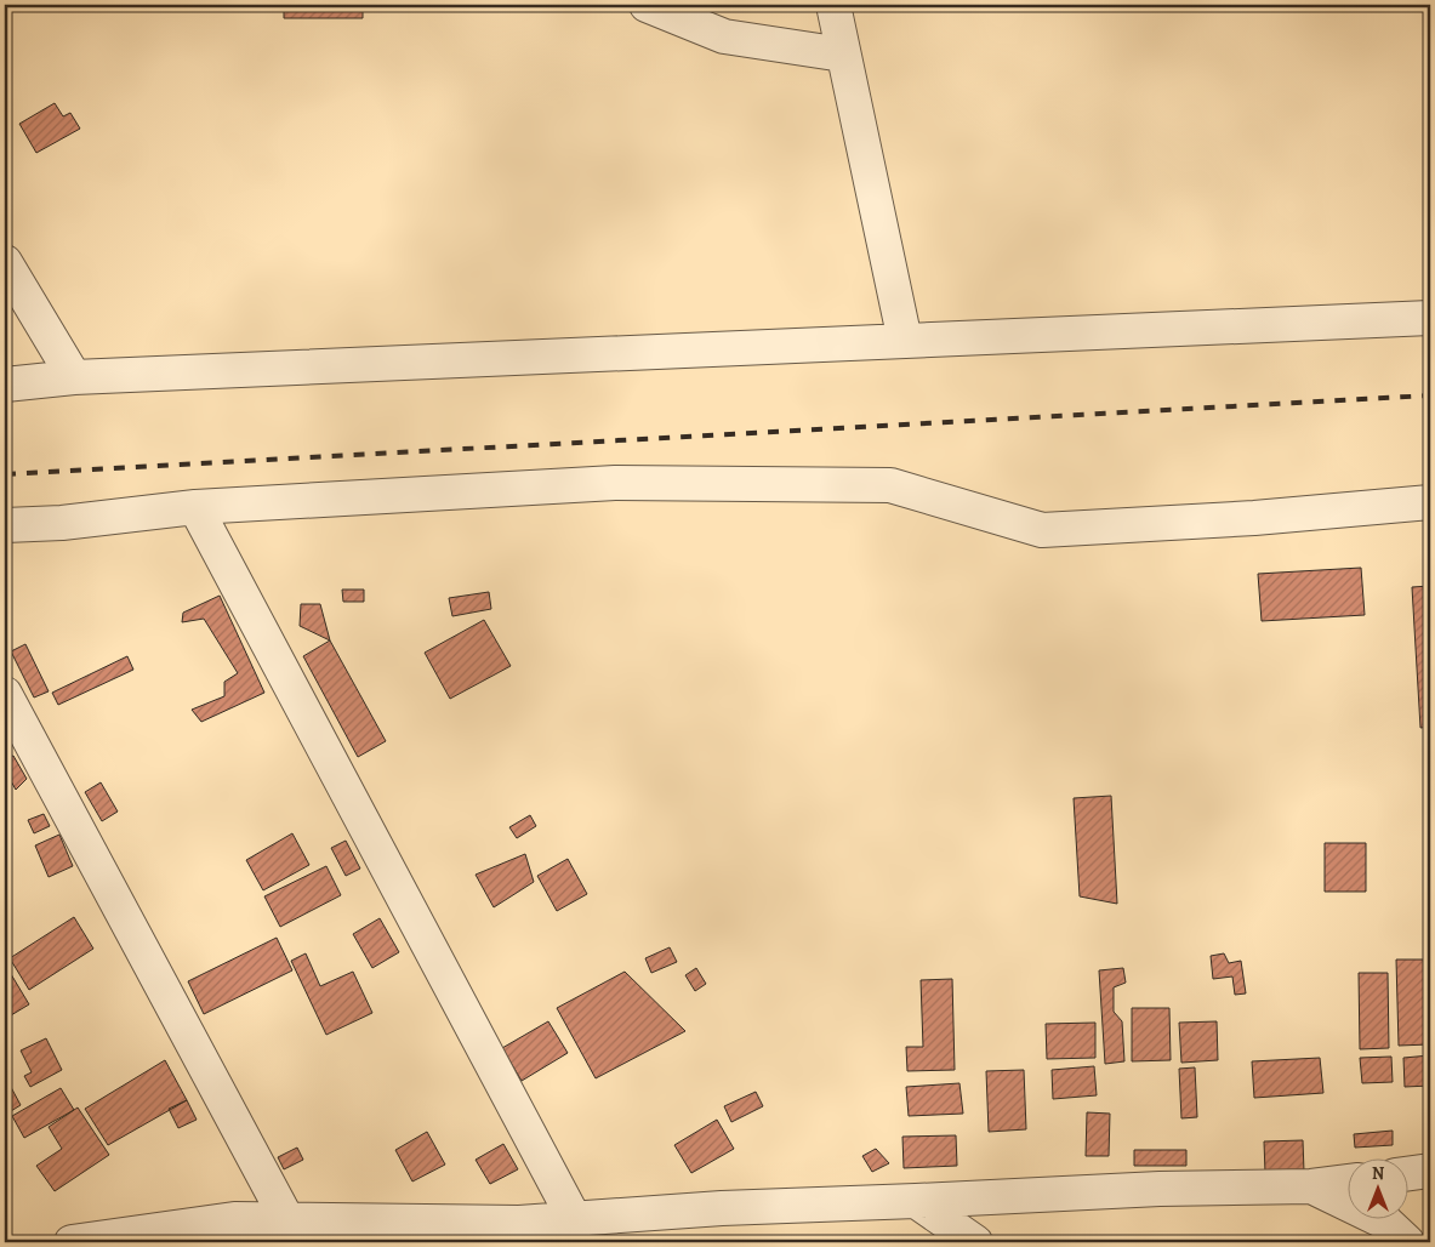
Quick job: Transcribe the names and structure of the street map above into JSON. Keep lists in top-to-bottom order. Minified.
{"north":"top"}
